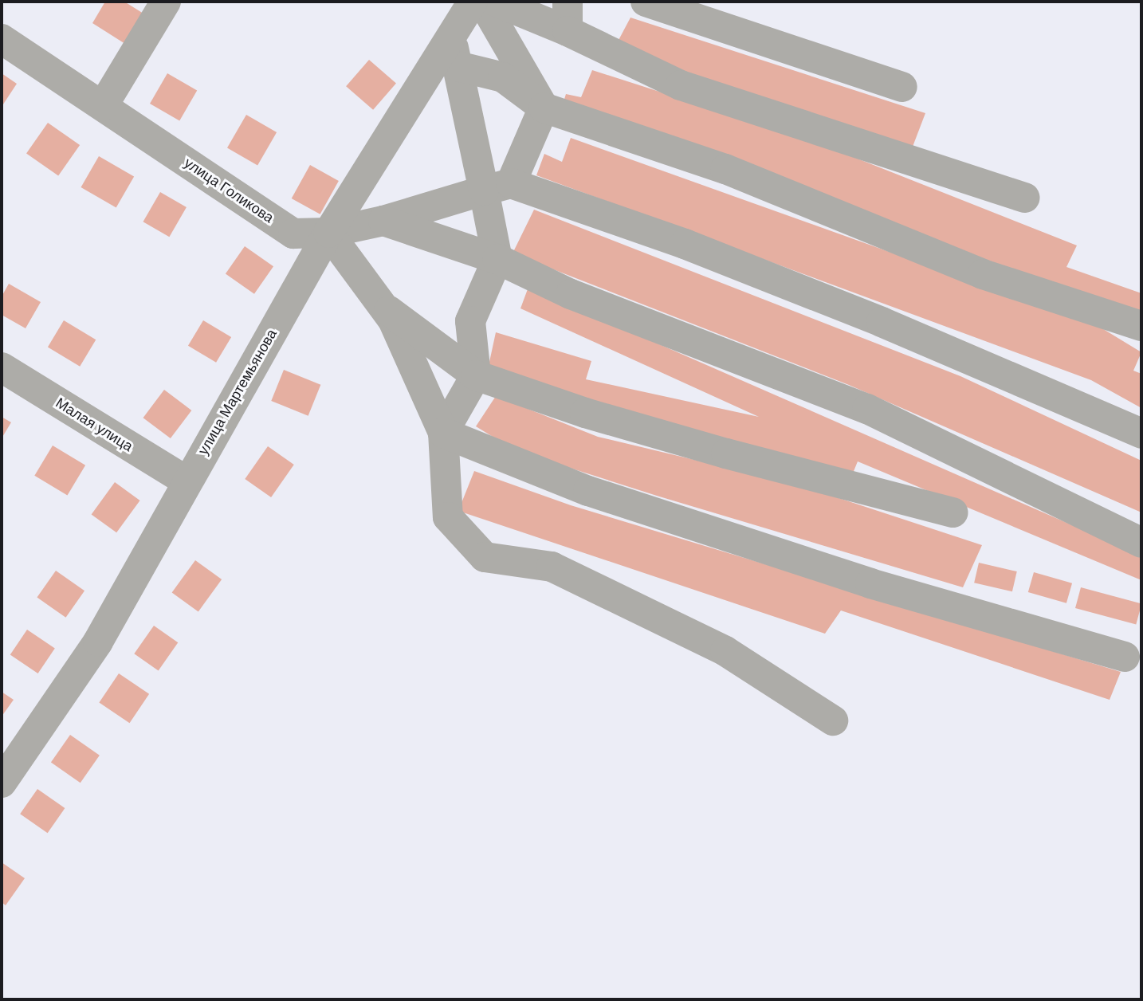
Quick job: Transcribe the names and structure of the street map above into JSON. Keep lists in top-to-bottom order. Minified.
{"streets":{"street":["улица Голикова","улица Мартемьянова","Малая улица"]},"crossings":[["улица Голикова","улица Мартемьянова"],["улица Мартемьянова","Малая улица"]]}
